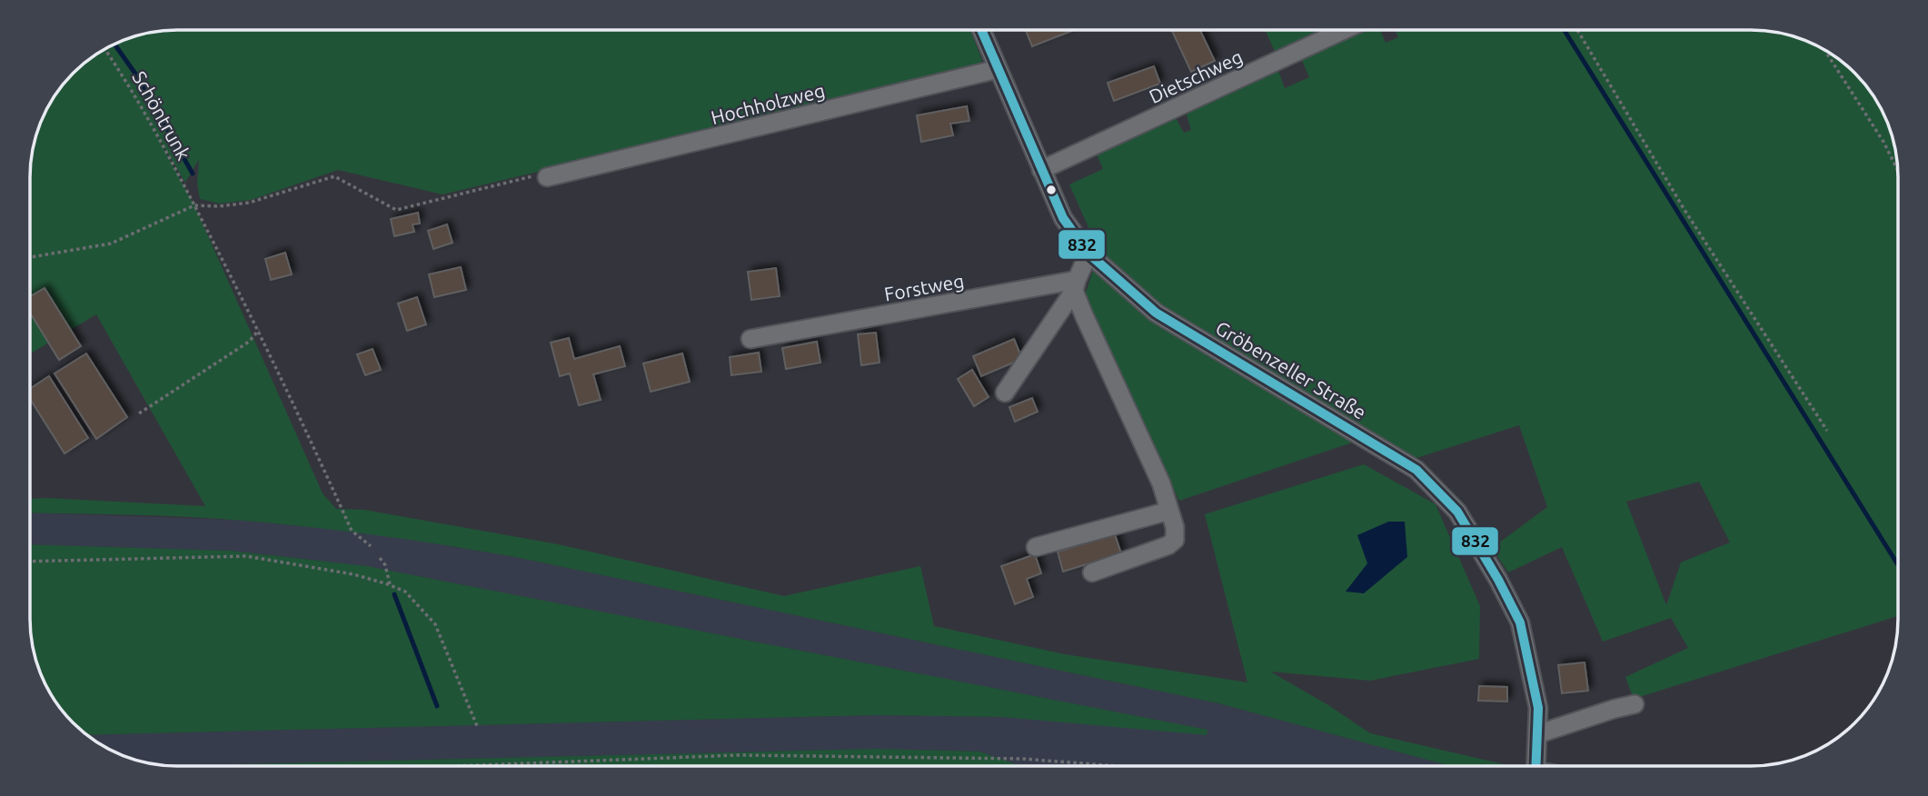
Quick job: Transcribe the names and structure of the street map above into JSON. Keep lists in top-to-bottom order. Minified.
{"streets":{"street":["Dietschweg","Hochholzweg","Forstweg","Gröbenzeller Straße"],"path":["Schöntrunk"]},"crossings":[["Dietschweg","Gröbenzeller Straße"],["Hochholzweg","Gröbenzeller Straße"]],"lines":["transit line 832"]}
